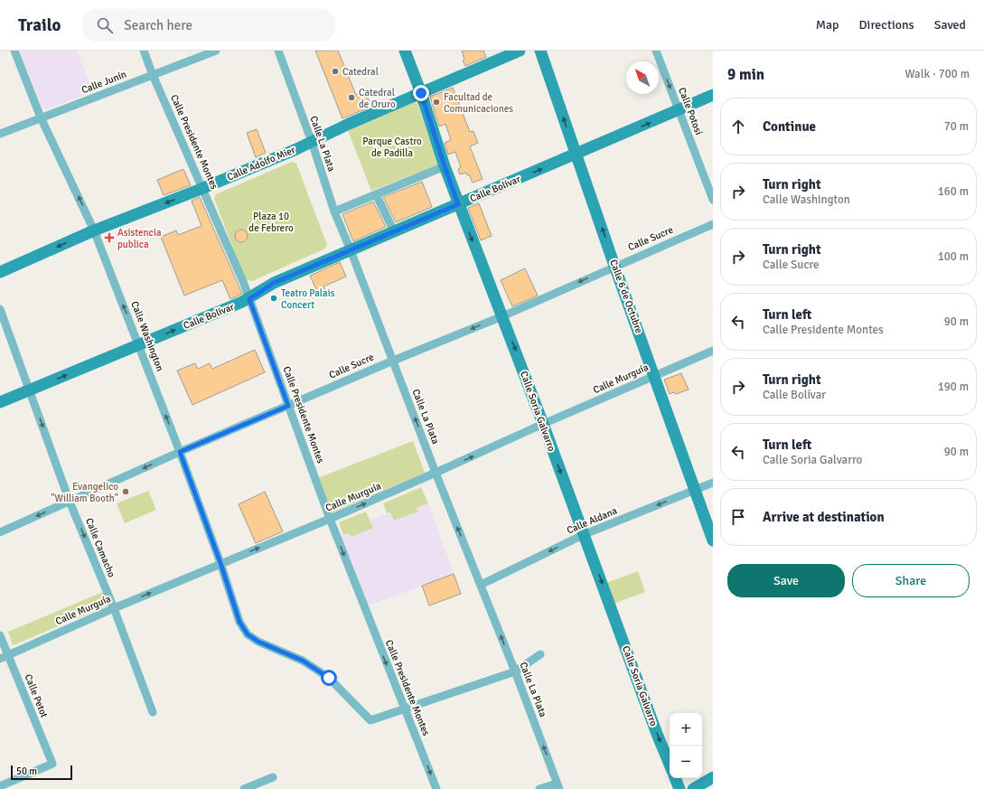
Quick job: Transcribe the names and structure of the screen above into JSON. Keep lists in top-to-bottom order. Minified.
{"streets":{"main road":["Calle Adolfo Mier","Calle Bolívar","Calle 6 de Octubre","Calle Soria Galvarro"],"street":["Calle Junín","Calle Potosí","Calle Presidente Montes","Calle La Plata","Calle Sucre","Calle Washington","Calle Murguía","Calle Aldana","Calle Camacho","Calle Petot"]},"crossings":[["Calle Junín","Calle Presidente Montes"],["Calle Junín","Calle Washington"],["Calle Potosí","Calle Bolívar"],["Calle Presidente Montes","Calle Adolfo Mier"],["Calle Presidente Montes","Calle Bolívar"],["Calle Presidente Montes","Calle Sucre"],["Calle Presidente Montes","Calle Washington"],["Calle Presidente Montes","Calle Murguía"],["Calle La Plata","Calle Adolfo Mier"],["Calle La Plata","Calle Bolívar"],["Calle La Plata","Calle Sucre"],["Calle La Plata","Calle Murguía"],["Calle La Plata","Calle Aldana"],["Calle Adolfo Mier","Calle Washington"],["Calle Adolfo Mier","Calle Soria Galvarro"],["Calle Bolívar","Calle 6 de Octubre"],["Calle Bolívar","Calle Washington"],["Calle Bolívar","Calle Soria Galvarro"],["Calle Bolívar","Calle Camacho"],["Calle Sucre","Calle 6 de Octubre"],["Calle Sucre","Calle Washington"],["Calle Sucre","Calle Soria Galvarro"],["Calle Sucre","Calle Camacho"],["Calle 6 de Octubre","Calle Murguía"],["Calle 6 de Octubre","Calle Aldana"],["Calle Washington","Calle Murguía"],["Calle Murguía","Calle Soria Galvarro"],["Calle Murguía","Calle Camacho"],["Calle Murguía","Calle Petot"],["Calle Soria Galvarro","Calle Aldana"]],"one_way":["Calle Potosí","Calle Presidente Montes","Calle La Plata","Calle Adolfo Mier","Calle Bolívar","Calle Sucre","Calle 6 de Octubre","Calle Washington","Calle Murguía","Calle Soria Galvarro","Calle Aldana","Calle Camacho"],"parks":["Parque Castro de Padilla","Plaza 10 de Febrero"],"places":{"other":["Catedral","Catedral de Oruro","Facultad de Comunicaciones","Teatro Palais Concert","Evangelico \"William Booth\""],"health":["Asistencia publica"]},"scale_bar":"50 m","north":"top left","page":{"header":"Trailo","search":"Search here","nav":["Map","Directions","Saved"],"heading":["9 min","Walk · 700 m"],"list":[["Continue","70 m"],["Turn right","Calle Washington","160 m"],["Turn right","Calle Sucre","100 m"],["Turn left","Calle Presidente Montes","90 m"],["Turn right","Calle Bolívar","190 m"],["Turn left","Calle Soria Galvarro","90 m"],"Arrive at destination"],"buttons":["Save","Share"],"map_buttons":["+","−"],"scale":"50 m"}}
